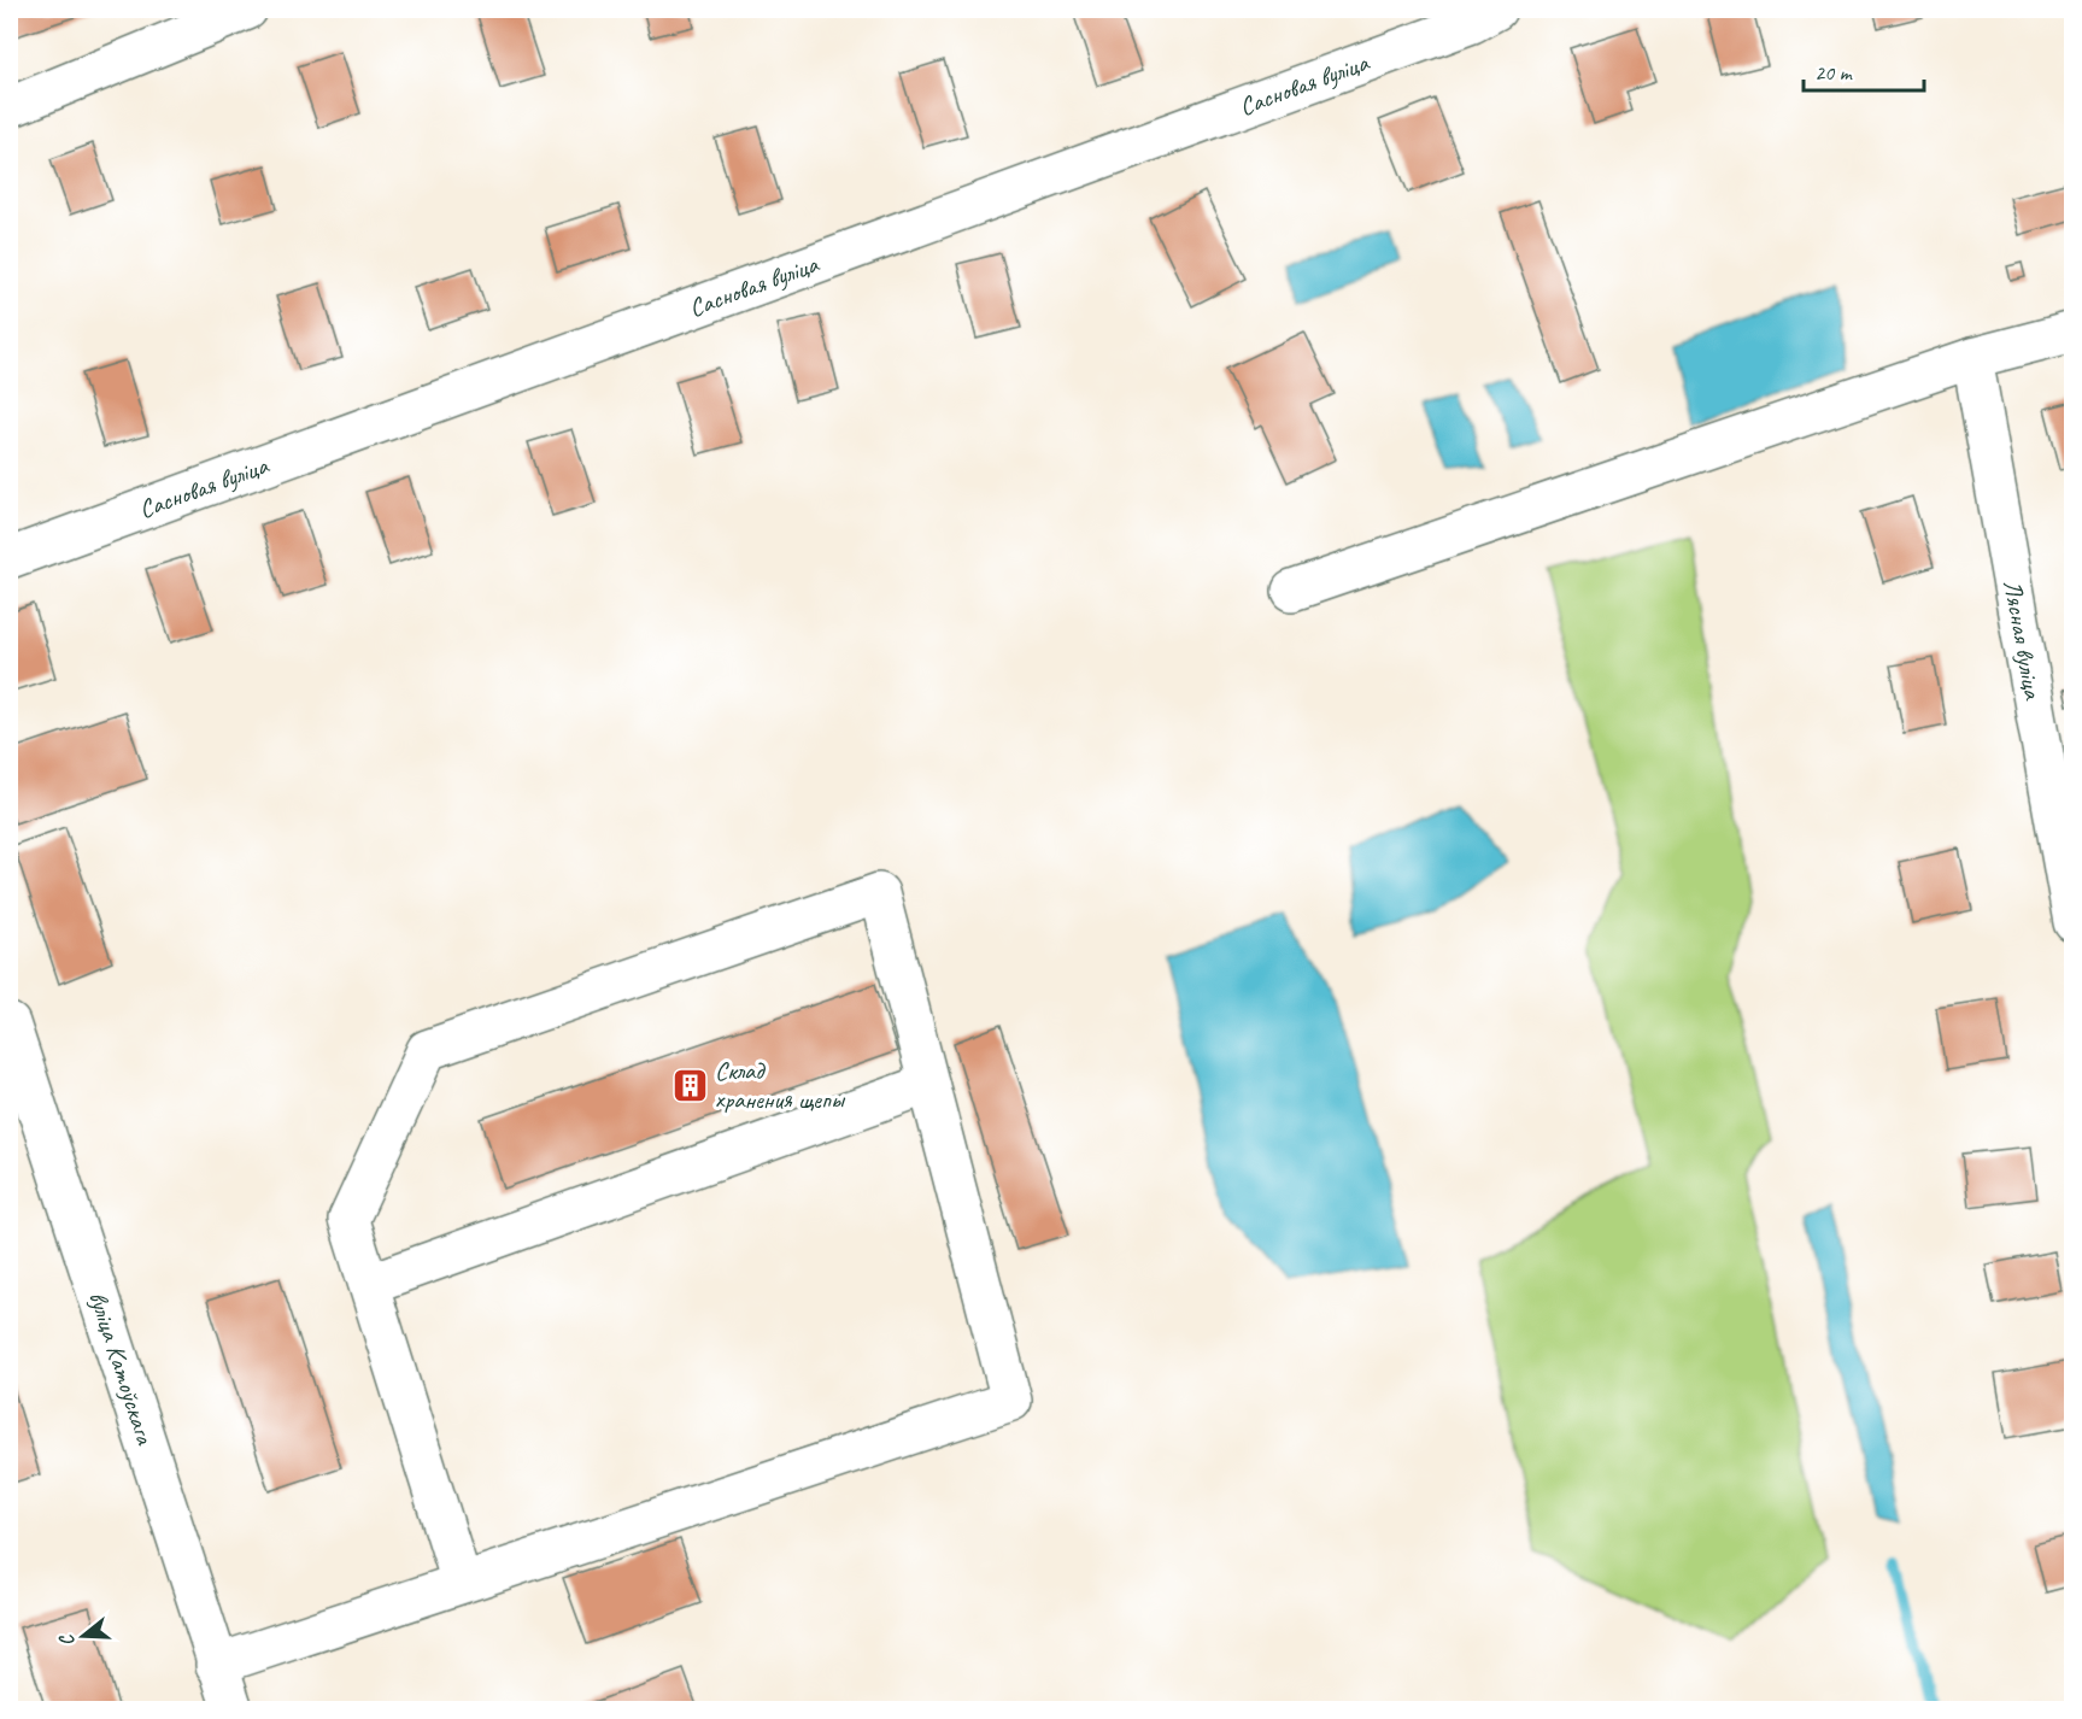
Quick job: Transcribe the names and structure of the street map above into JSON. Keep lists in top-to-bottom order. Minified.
{"streets":{"street":["Сасновая вуліца","Лясная вуліца","вуліца Катоўскага"]},"places":{"building":["Склад хранения щепы"]},"scale_bar":"20 m","north":"left"}
